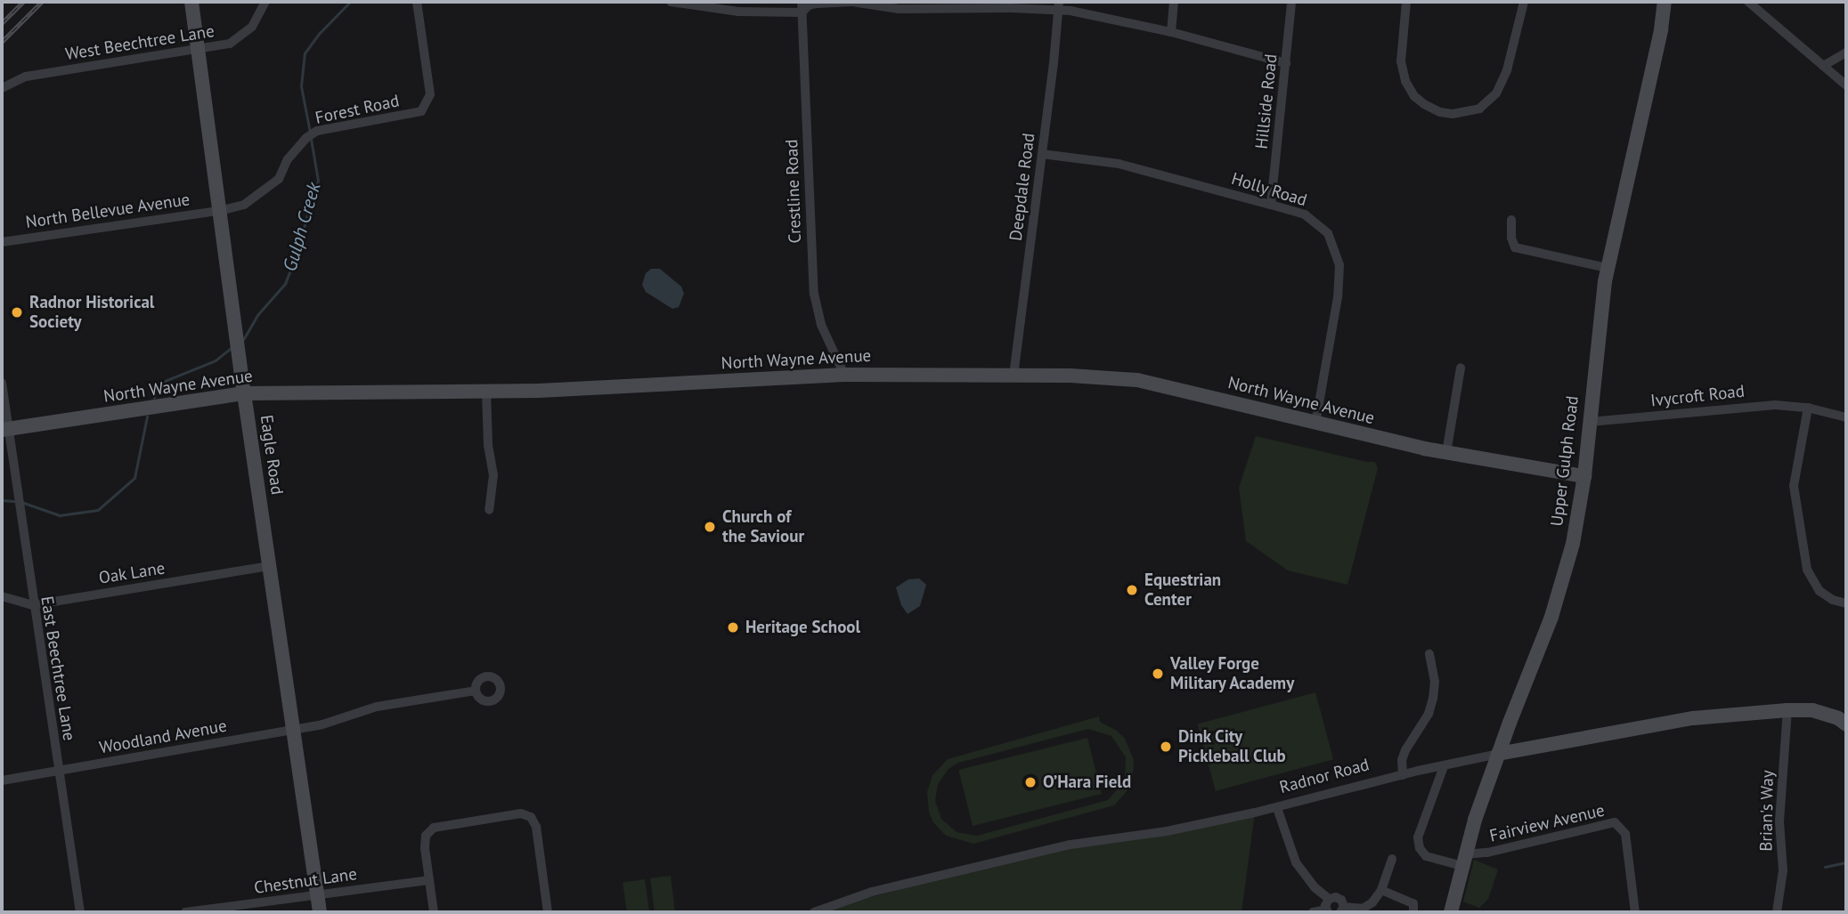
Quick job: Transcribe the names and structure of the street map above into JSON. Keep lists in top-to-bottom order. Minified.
{"streets":{"street":["West Beechtree Lane","Hillside Road","Forest Road","Deepdale Road","Holly Road","Crestline Road","North Bellevue Avenue","North Wayne Avenue","Ivycroft Road","Eagle Road","Upper Gulph Road","Oak Lane","East Beechtree Lane","Woodland Avenue","Radnor Road","Brian's Way","Fairview Avenue","Chestnut Lane"]},"crossings":[["West Beechtree Lane","Eagle Road"],["Hillside Road","Holly Road"],["Forest Road","North Bellevue Avenue"],["Forest Road","Eagle Road"],["Deepdale Road","Holly Road"],["Deepdale Road","North Wayne Avenue"],["Holly Road","North Wayne Avenue"],["Crestline Road","North Wayne Avenue"],["North Bellevue Avenue","Eagle Road"],["North Wayne Avenue","Eagle Road"],["North Wayne Avenue","Upper Gulph Road"],["North Wayne Avenue","East Beechtree Lane"],["Ivycroft Road","Upper Gulph Road"],["Eagle Road","Oak Lane"],["Eagle Road","Woodland Avenue"],["Eagle Road","Chestnut Lane"],["Upper Gulph Road","Radnor Road"],["Upper Gulph Road","Fairview Avenue"],["Oak Lane","East Beechtree Lane"],["East Beechtree Lane","Woodland Avenue"],["Radnor Road","Brian's Way"]],"water":["Gulph Creek"],"places":["Radnor Historical Society","Church of the Saviour","Equestrian Center","Heritage School","Valley Forge Military Academy","Dink City Pickleball Club","O’Hara Field"]}
